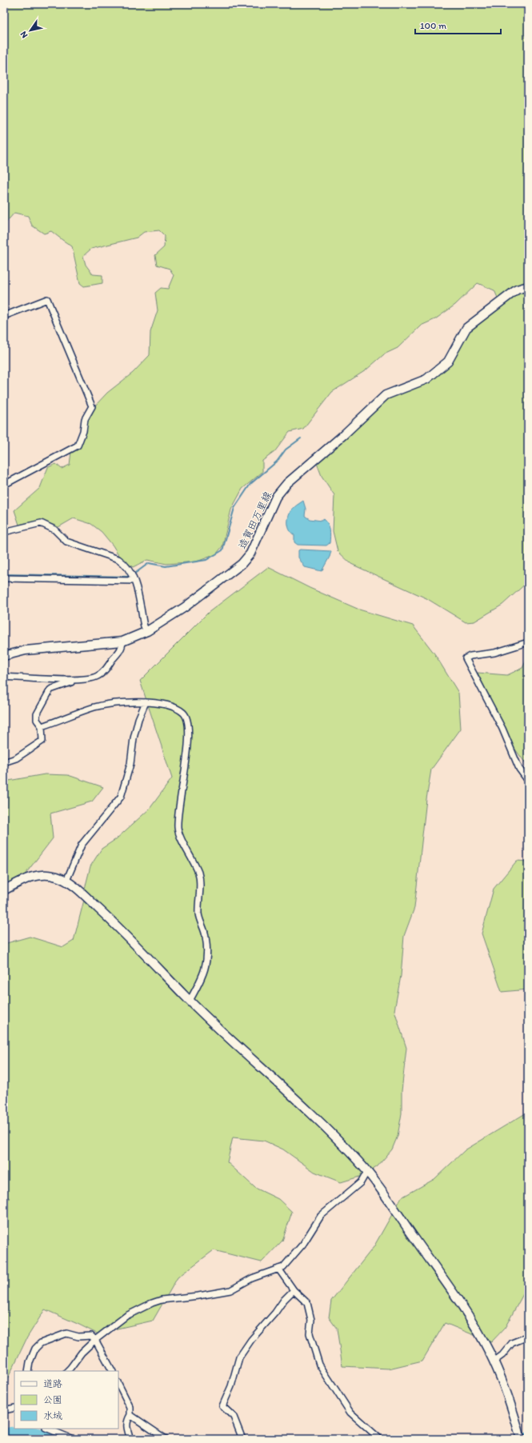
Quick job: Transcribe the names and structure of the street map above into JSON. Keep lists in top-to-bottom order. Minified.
{"streets":{"street":["造賀田万里線"]},"legend":["道路","公園","水域"],"scale_bar":"100 m","north":"bottom left"}
